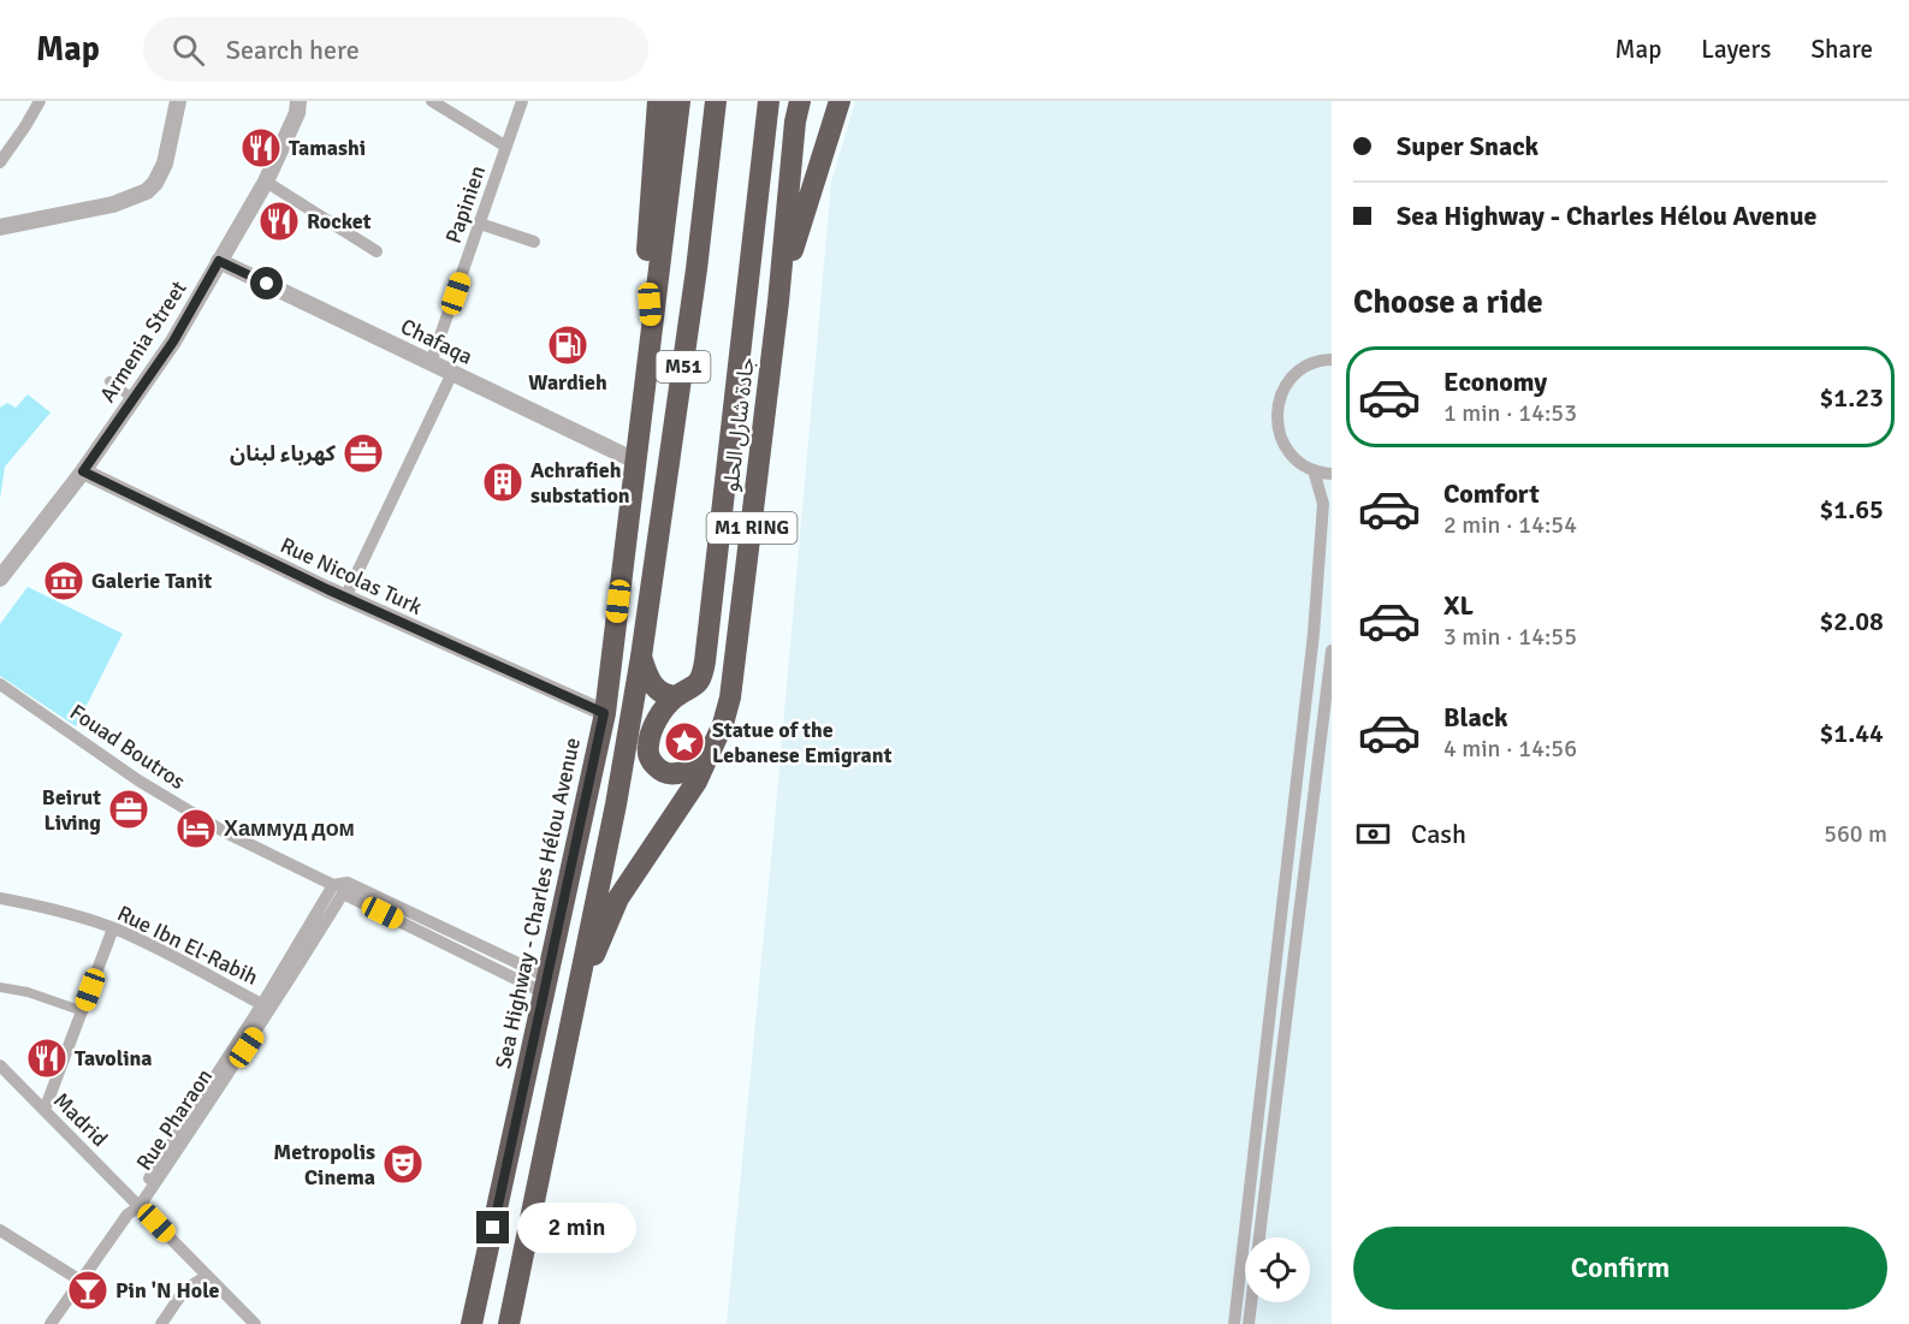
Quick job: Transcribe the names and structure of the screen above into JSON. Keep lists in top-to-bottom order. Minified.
{"streets":{"highway":["M51","جادة شارل الحلو","M1 RING","Sea Highway - Charles Hélou Avenue"],"street":["Papinien","Armenia Street","Chafaqa","Rue Nicolas Turk","Fouad Boutros","Rue Ibn El-Rabih","Madrid","Rue Pharaon"]},"crossings":[["Papinien","Chafaqa"],["Armenia Street","Chafaqa"],["Armenia Street","Rue Nicolas Turk"],["Chafaqa","Sea Highway - Charles Hélou Avenue"],["M51","M1 RING"],["جادة شارل الحلو","M1 RING"],["Rue Nicolas Turk","Sea Highway - Charles Hélou Avenue"],["Fouad Boutros","Sea Highway - Charles Hélou Avenue"],["Fouad Boutros","Rue Pharaon"],["Rue Ibn El-Rabih","Rue Pharaon"],["Madrid","Rue Pharaon"]],"places":{"restaurant":["Tamashi","Rocket","Tavolina"],"fuel station":["Wardieh"],"office":["كهرباء لبنان","Beirut Living"],"building":["Achrafieh substation"],"museum":["Galerie Tanit"],"place":["Statue of the Lebanese Emigrant"],"hotel":["Хаммуд дом"],"theatre":["Metropolis Cinema"],"bar":["Pin 'N Hole"]},"page":{"header":"Map","search":"Search here","nav":["Map","Layers","Share"],"banner":["Super Snack","Sea Highway - Charles Hélou Avenue"],"heading":"Choose a ride","list":[{"name":"Economy","note":"1 min · 14:53","value":"$1.23"},{"name":"Comfort","note":"2 min · 14:54","value":"$1.65"},{"name":"XL","note":"3 min · 14:55","value":"$2.08"},{"name":"Black","note":"4 min · 14:56","value":"$1.44"}],"pay":["Cash","560 m"],"bubble":"2 min","buttons":"Confirm"}}
